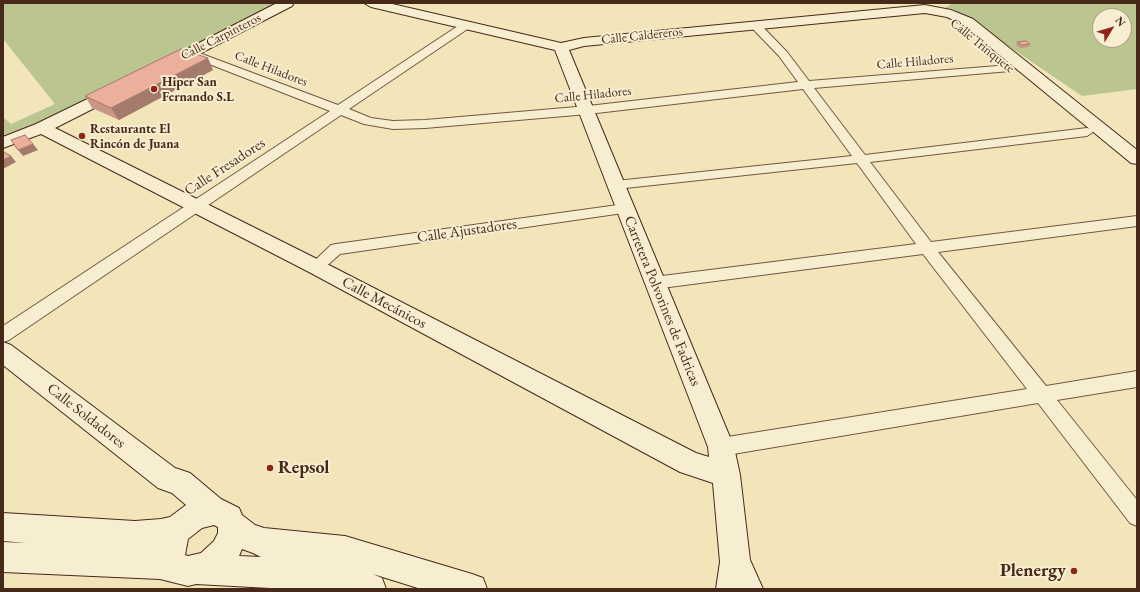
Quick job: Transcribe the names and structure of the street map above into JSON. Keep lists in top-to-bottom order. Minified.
{"streets":{"street":["Calle Caldereros","Calle Carpinteros","Calle Trinquete","Calle Hiladores","Calle Fresadores","Calle Ajustadores","Carretera Polvorines de Fadricas","Calle Mecánicos","Calle Soldadores"]},"crossings":[["Calle Caldereros","Calle Trinquete"],["Calle Caldereros","Calle Fresadores"],["Calle Caldereros","Carretera Polvorines de Fadricas"],["Calle Carpinteros","Calle Hiladores"],["Calle Trinquete","Calle Hiladores"],["Calle Hiladores","Calle Fresadores"],["Calle Hiladores","Carretera Polvorines de Fadricas"],["Calle Fresadores","Calle Mecánicos"],["Calle Ajustadores","Carretera Polvorines de Fadricas"],["Calle Ajustadores","Calle Mecánicos"],["Carretera Polvorines de Fadricas","Calle Mecánicos"]],"places":["Hiper San Fernando S.L","Restaurante El Rincón de Juana","Repsol","Plenergy"],"north":"top right"}
